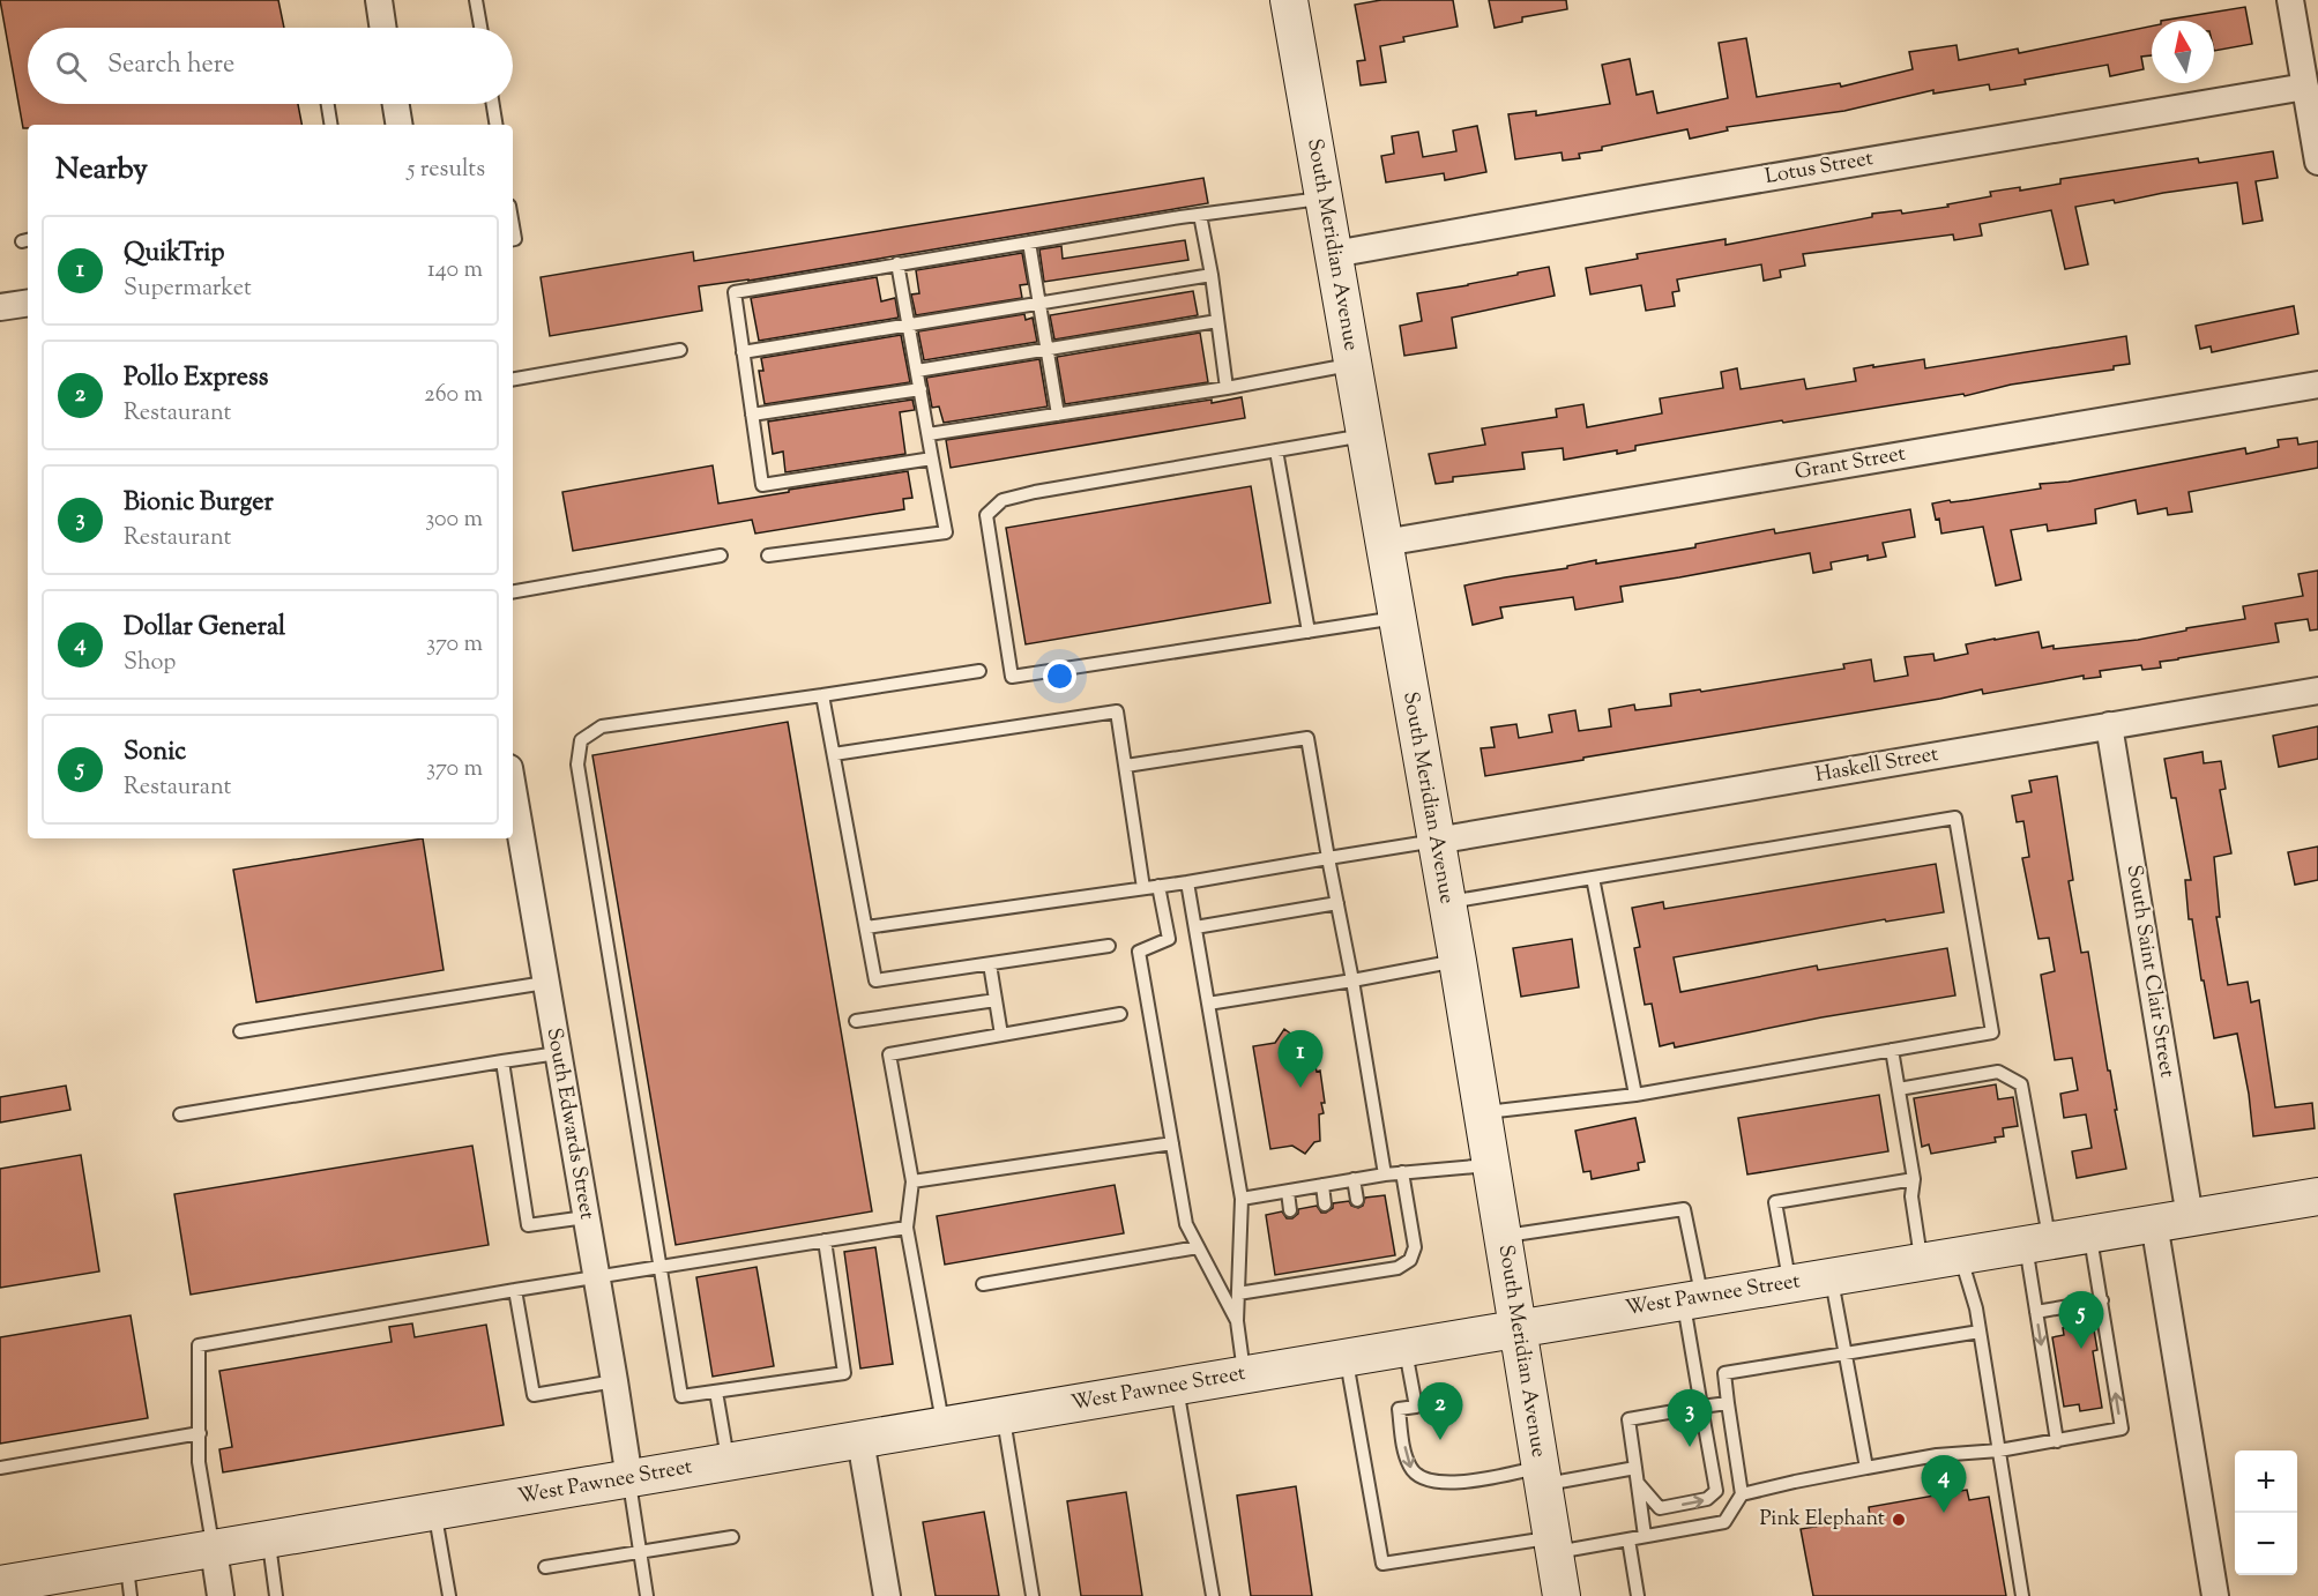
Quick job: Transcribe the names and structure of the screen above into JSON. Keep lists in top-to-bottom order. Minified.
{"streets":{"main road":["South Meridian Avenue","West Pawnee Street"],"street":["Lotus Street","Grant Street","Haskell Street","South Saint Clair Street","South Edwards Street"]},"crossings":[["Lotus Street","South Meridian Avenue"],["South Meridian Avenue","Grant Street"],["South Meridian Avenue","Haskell Street"],["South Meridian Avenue","West Pawnee Street"],["Haskell Street","South Saint Clair Street"],["South Saint Clair Street","West Pawnee Street"],["South Edwards Street","West Pawnee Street"]],"places":["Pink Elephant"],"north":"top","page":{"search":"Search here","heading":["Nearby","5 results"],"list":[{"mark":"1","name":"QuikTrip","note":"Supermarket","value":"140 m"},{"mark":"2","name":"Pollo Express","note":"Restaurant","value":"260 m"},{"mark":"3","name":"Bionic Burger","note":"Restaurant","value":"300 m"},{"mark":"4","name":"Dollar General","note":"Shop","value":"370 m"},{"mark":"5","name":"Sonic","note":"Restaurant","value":"370 m"}],"pins":["1","5","2","3","4"],"map_buttons":["+","−"]}}
